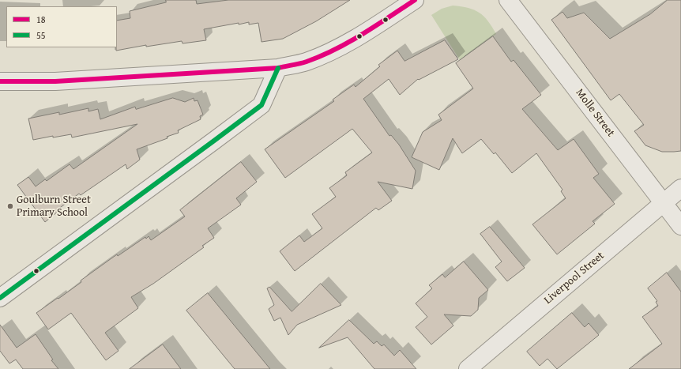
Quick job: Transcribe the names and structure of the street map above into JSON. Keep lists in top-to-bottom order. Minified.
{"streets":{"street":["Molle Street","Liverpool Street"]},"crossings":[["Molle Street","Liverpool Street"]],"places":["Goulburn Street Primary School"],"lines":["transit line 18","transit line 55"],"legend":["18","55"]}
